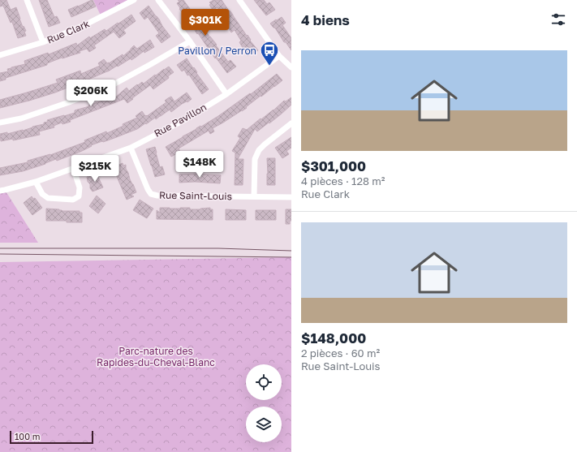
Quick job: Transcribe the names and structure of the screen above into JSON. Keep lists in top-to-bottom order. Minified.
{"streets":{"street":["Rue Clark","Rue Pavillon","Rue Saint-Louis"]},"crossings":[["Rue Pavillon","Rue Saint-Louis"]],"parks":["Parc-nature des Rapides-du-Cheval-Blanc"],"places":{"bus stop":["Pavillon / Perron"]},"scale_bar":"100 m","page":{"heading":"4 biens","price":["$301K","$206K","$148K","$215K"],"list":[{"name":"$301,000","note":"4 pièces · 128 m² · Rue Clark"},{"name":"$148,000","note":"2 pièces · 60 m² · Rue Saint-Louis"}],"scale":"100 m"}}
